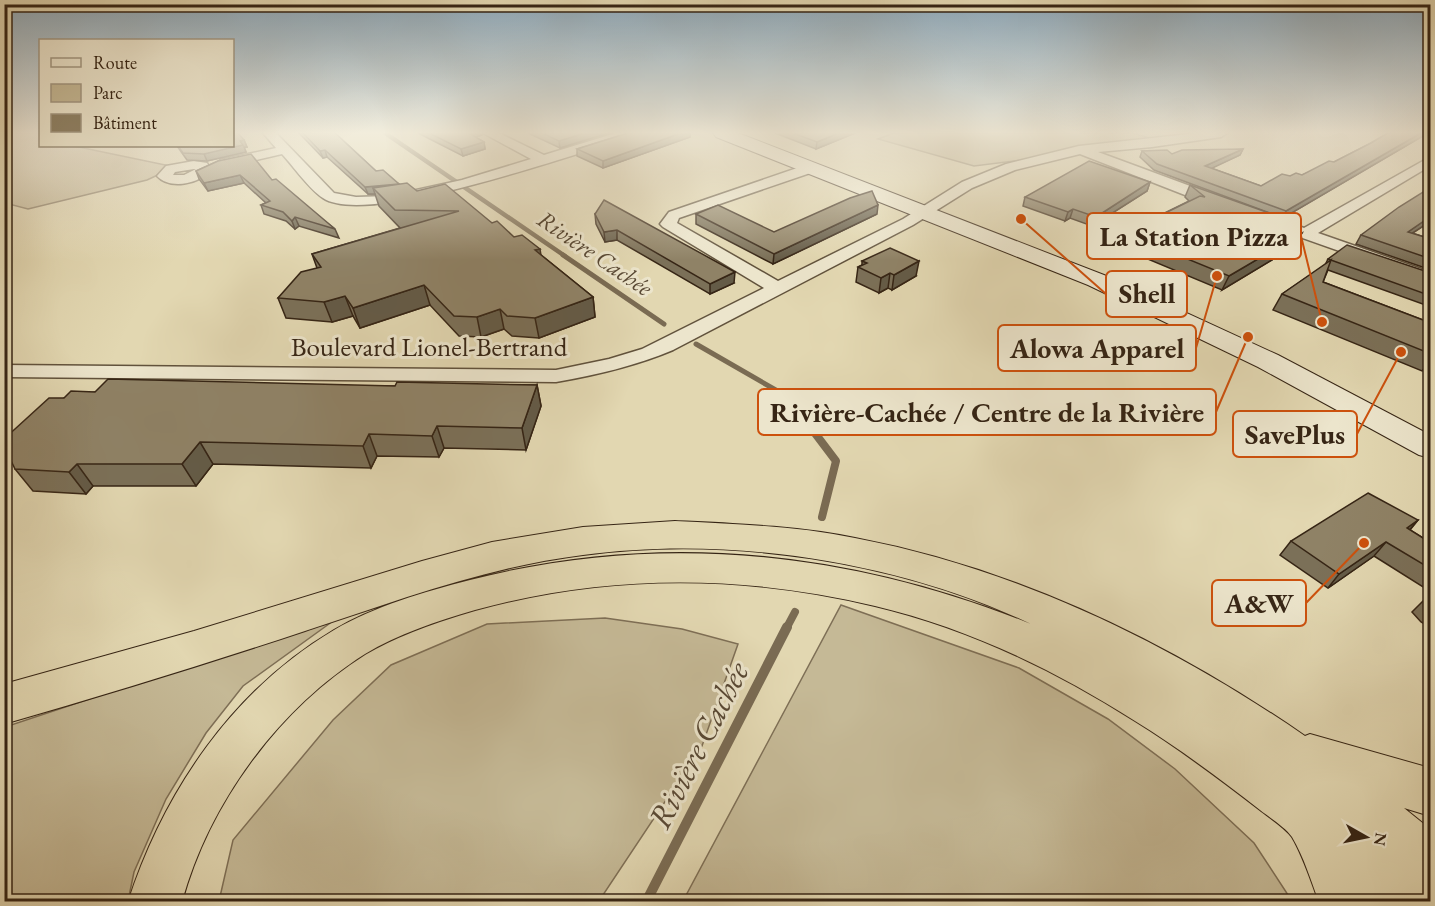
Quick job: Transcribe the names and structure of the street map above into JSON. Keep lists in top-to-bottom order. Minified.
{"streets":{"street":["Boulevard Lionel-Bertrand"]},"water":["Rivière Cachée"],"places":["Shell","Alowa Apparel","La Station Pizza","Rivière-Cachée / Centre de la Rivière","SavePlus","A&W"],"legend":["Route","Parc","Bâtiment"],"north":"right"}
